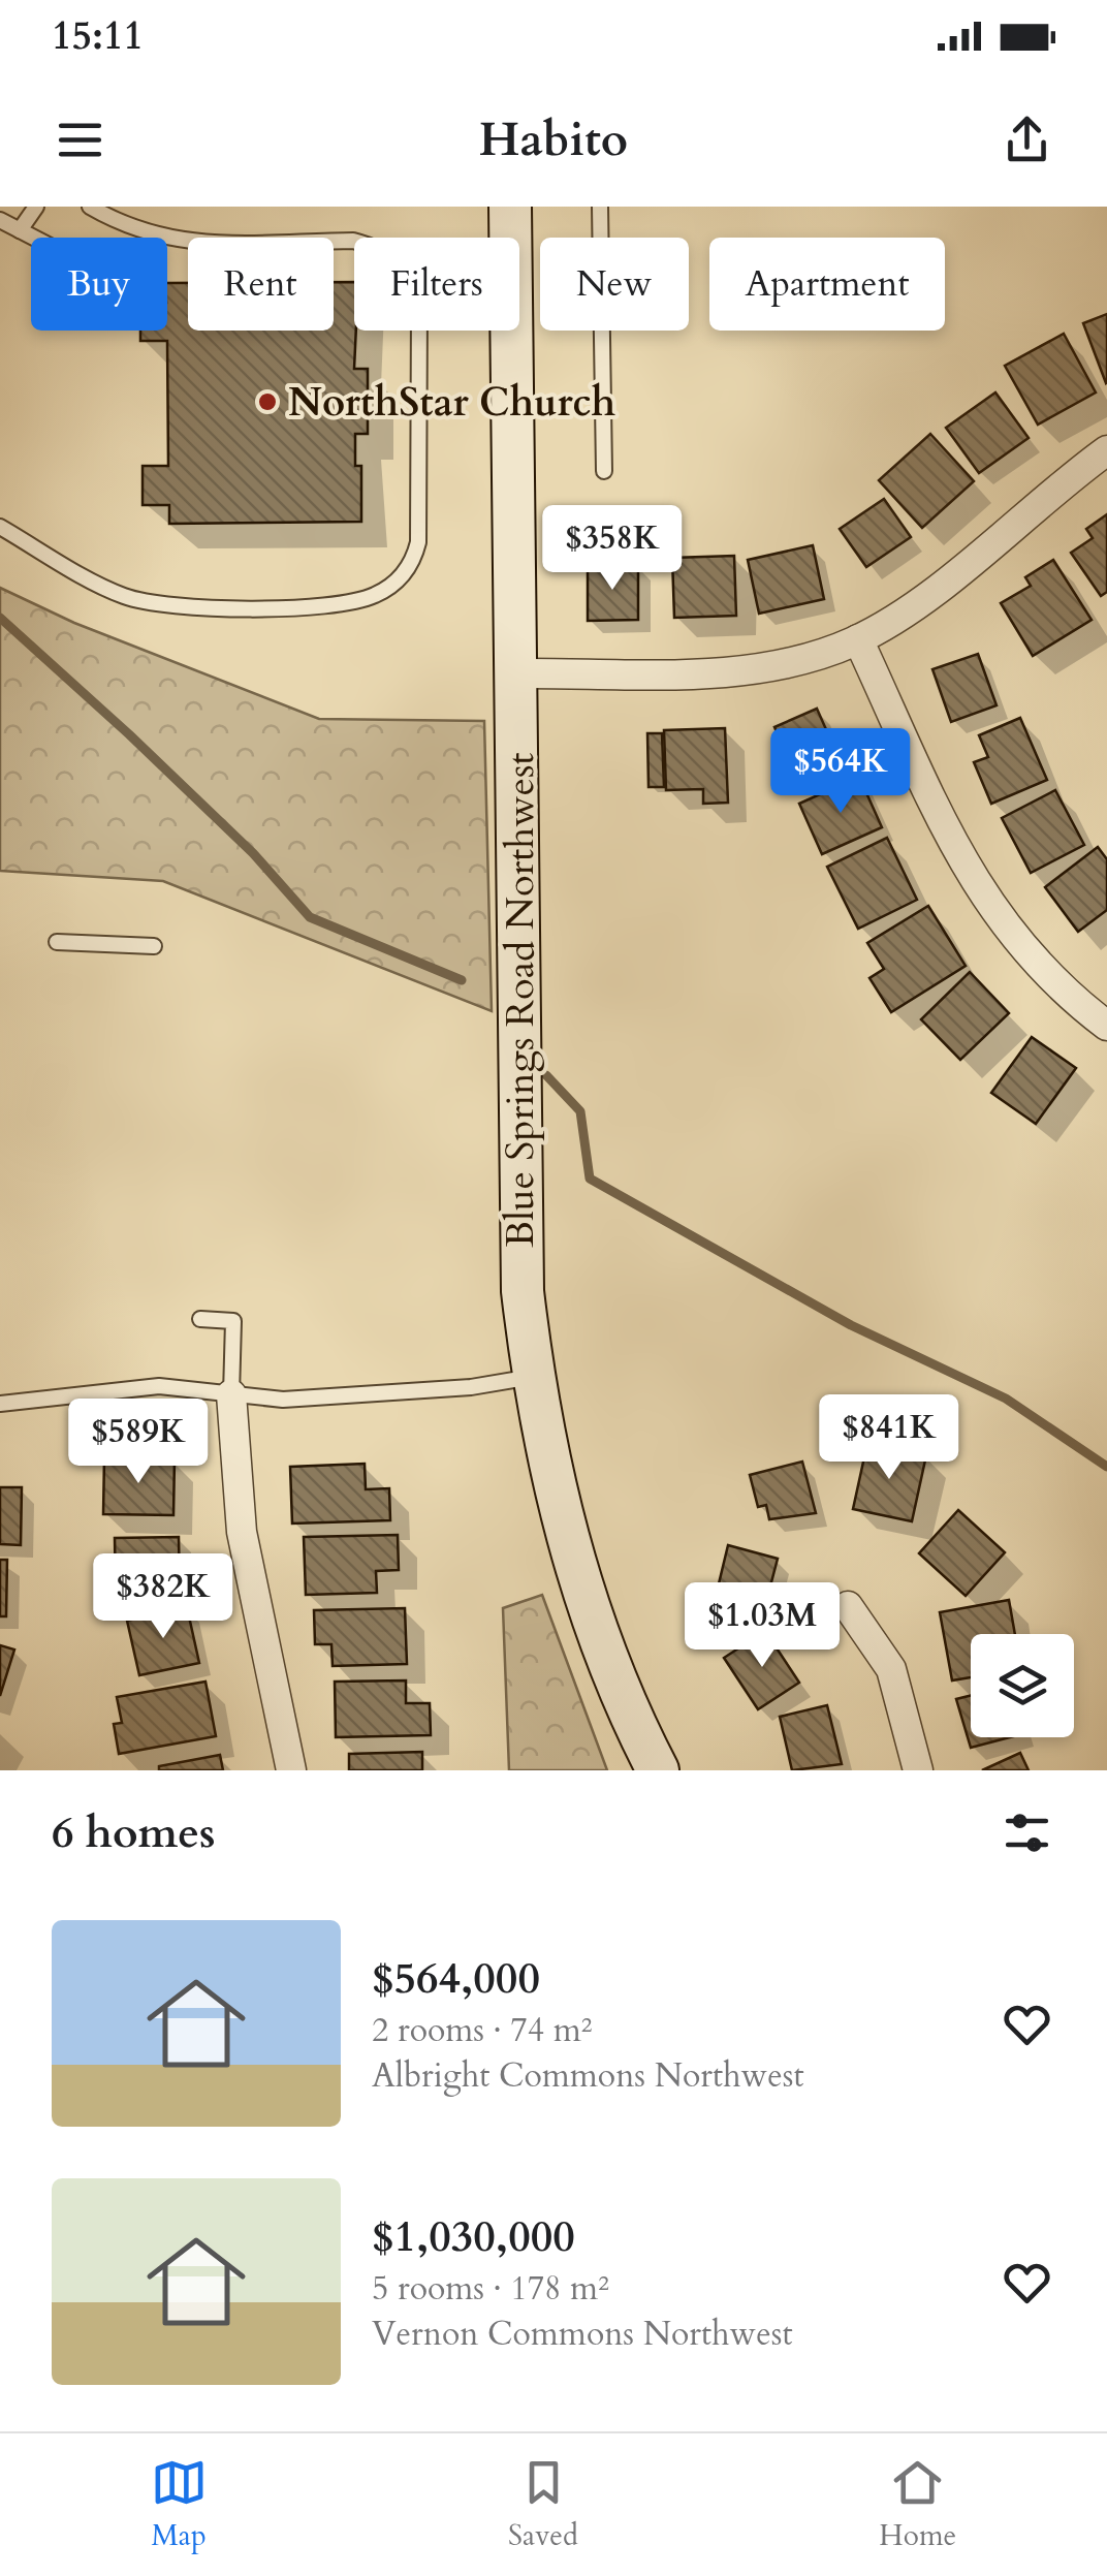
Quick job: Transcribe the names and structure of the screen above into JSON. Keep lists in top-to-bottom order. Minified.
{"streets":{"street":["Blue Springs Road Northwest"]},"places":["NorthStar Church"],"page":{"status":"15:11","header":"Habito","chip":["Buy","Rent","Filters","New","Apartment"],"price":["$358K","$564K","$841K","$589K","$382K","$1.03M"],"heading":"6 homes","list":[{"name":"$564,000","note":"2 rooms · 74 m² · Albright Commons Northwest"},{"name":"$1,030,000","note":"5 rooms · 178 m² · Vernon Commons Northwest"}],"tabs":["Map","Saved","Home"]}}
